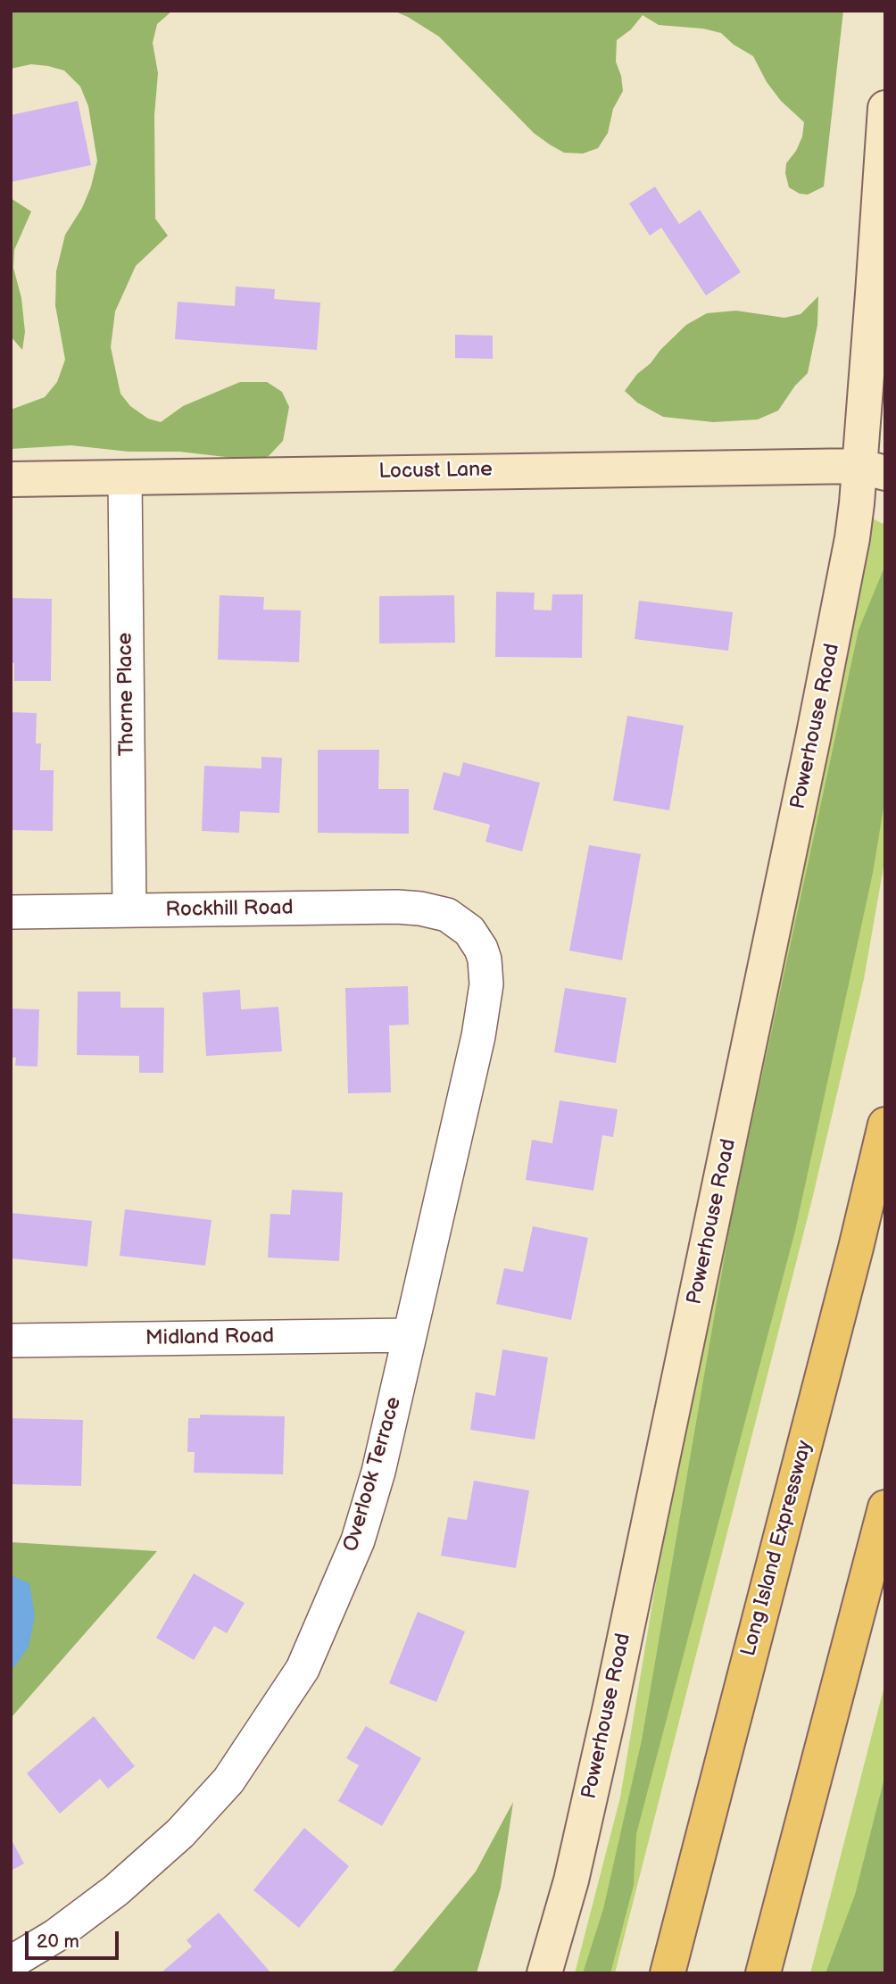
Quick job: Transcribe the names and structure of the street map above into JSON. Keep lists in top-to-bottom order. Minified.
{"streets":{"highway":["Long Island Expressway"],"main road":["Locust Lane","Powerhouse Road"],"street":["Thorne Place","Rockhill Road","Midland Road","Overlook Terrace"]},"crossings":[["Locust Lane","Thorne Place"],["Locust Lane","Powerhouse Road"],["Thorne Place","Rockhill Road"],["Rockhill Road","Overlook Terrace"],["Midland Road","Overlook Terrace"]],"scale_bar":"20 m"}
